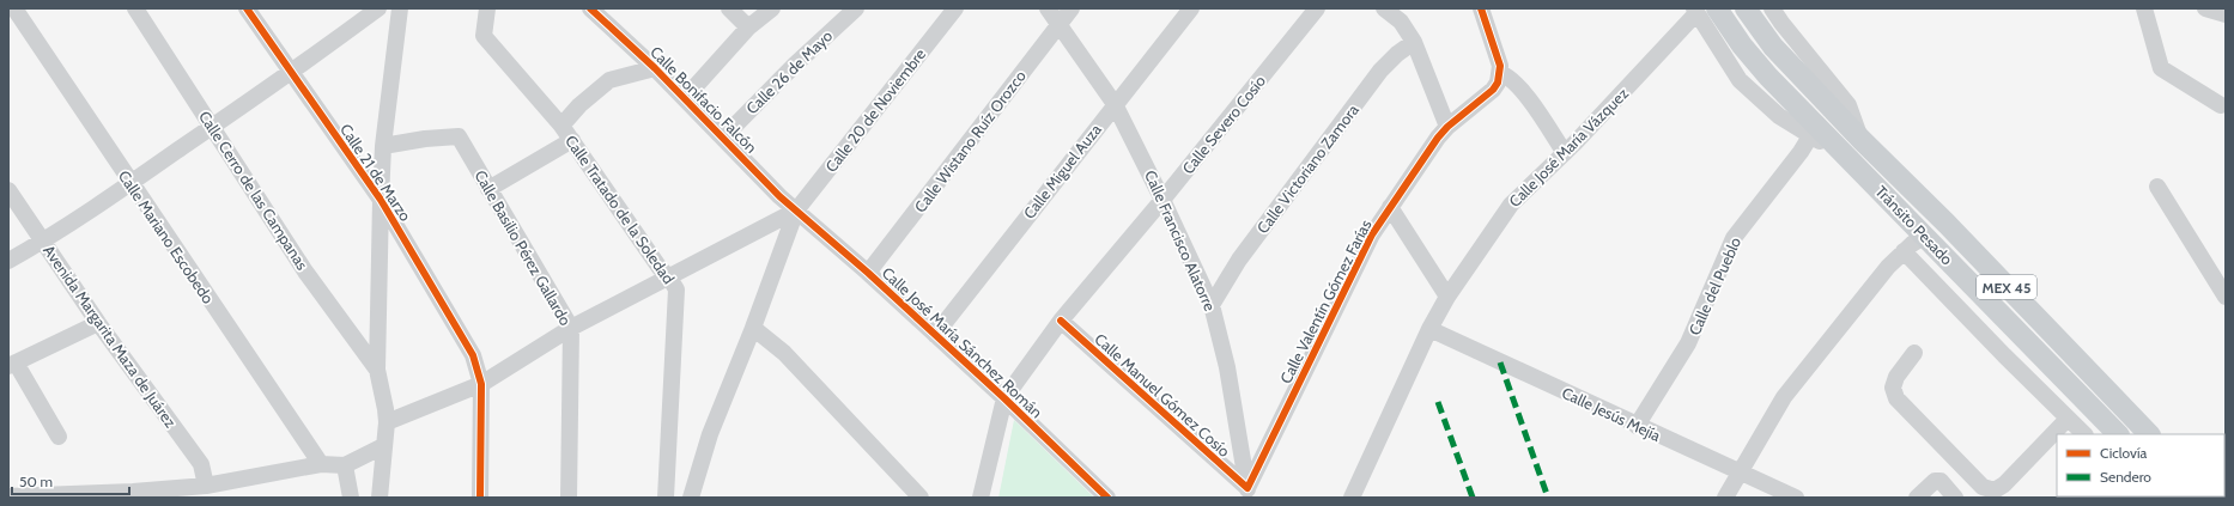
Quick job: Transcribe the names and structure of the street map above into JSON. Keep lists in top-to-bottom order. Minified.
{"streets":{"main road":["Tránsito Pesado","MEX 45"],"street":["Calle 26 de Mayo","Calle Bonifacio Falcón","Calle 20 de Noviembre","Calle Severo Cosío","Calle Wistano Ruíz Orozco","Calle José María Vázquez","Calle Victoriano Zamora","Calle Miguel Auza","Calle 21 de Marzo","Calle Cerro de las Campanas","Calle Tratado de la Soledad","Calle Mariano Escobedo","Calle Francisco Alatorre","Calle Basilio Pérez Gallardo","Calle del Pueblo","Calle Valentín Gómez Farías","Avenida Margarita Maza de Juárez","Calle José María Sánchez Román","Calle Manuel Gómez Cosío","Calle Jesús Mejía"]},"crossings":[["Calle 26 de Mayo","Calle Bonifacio Falcón"],["Calle Bonifacio Falcón","Calle 20 de Noviembre"],["Calle Bonifacio Falcón","Calle José María Sánchez Román"],["Calle 20 de Noviembre","Calle José María Sánchez Román"],["Calle Severo Cosío","Calle Francisco Alatorre"],["Calle Severo Cosío","Calle José María Sánchez Román"],["Calle Severo Cosío","Calle Manuel Gómez Cosío"],["Calle Wistano Ruíz Orozco","Calle Francisco Alatorre"],["Calle Wistano Ruíz Orozco","Calle José María Sánchez Román"],["Calle José María Vázquez","Tránsito Pesado"],["Calle José María Vázquez","Calle Jesús Mejía"],["Calle Victoriano Zamora","Calle Francisco Alatorre"],["Calle Miguel Auza","Calle Francisco Alatorre"],["Calle Miguel Auza","Calle José María Sánchez Román"],["Calle Francisco Alatorre","Calle Valentín Gómez Farías"],["Calle Francisco Alatorre","Calle Manuel Gómez Cosío"],["Calle del Pueblo","Calle Jesús Mejía"],["Calle Valentín Gómez Farías","Calle Manuel Gómez Cosío"]],"legend":["Ciclovía","Sendero"],"scale_bar":"50 m"}
